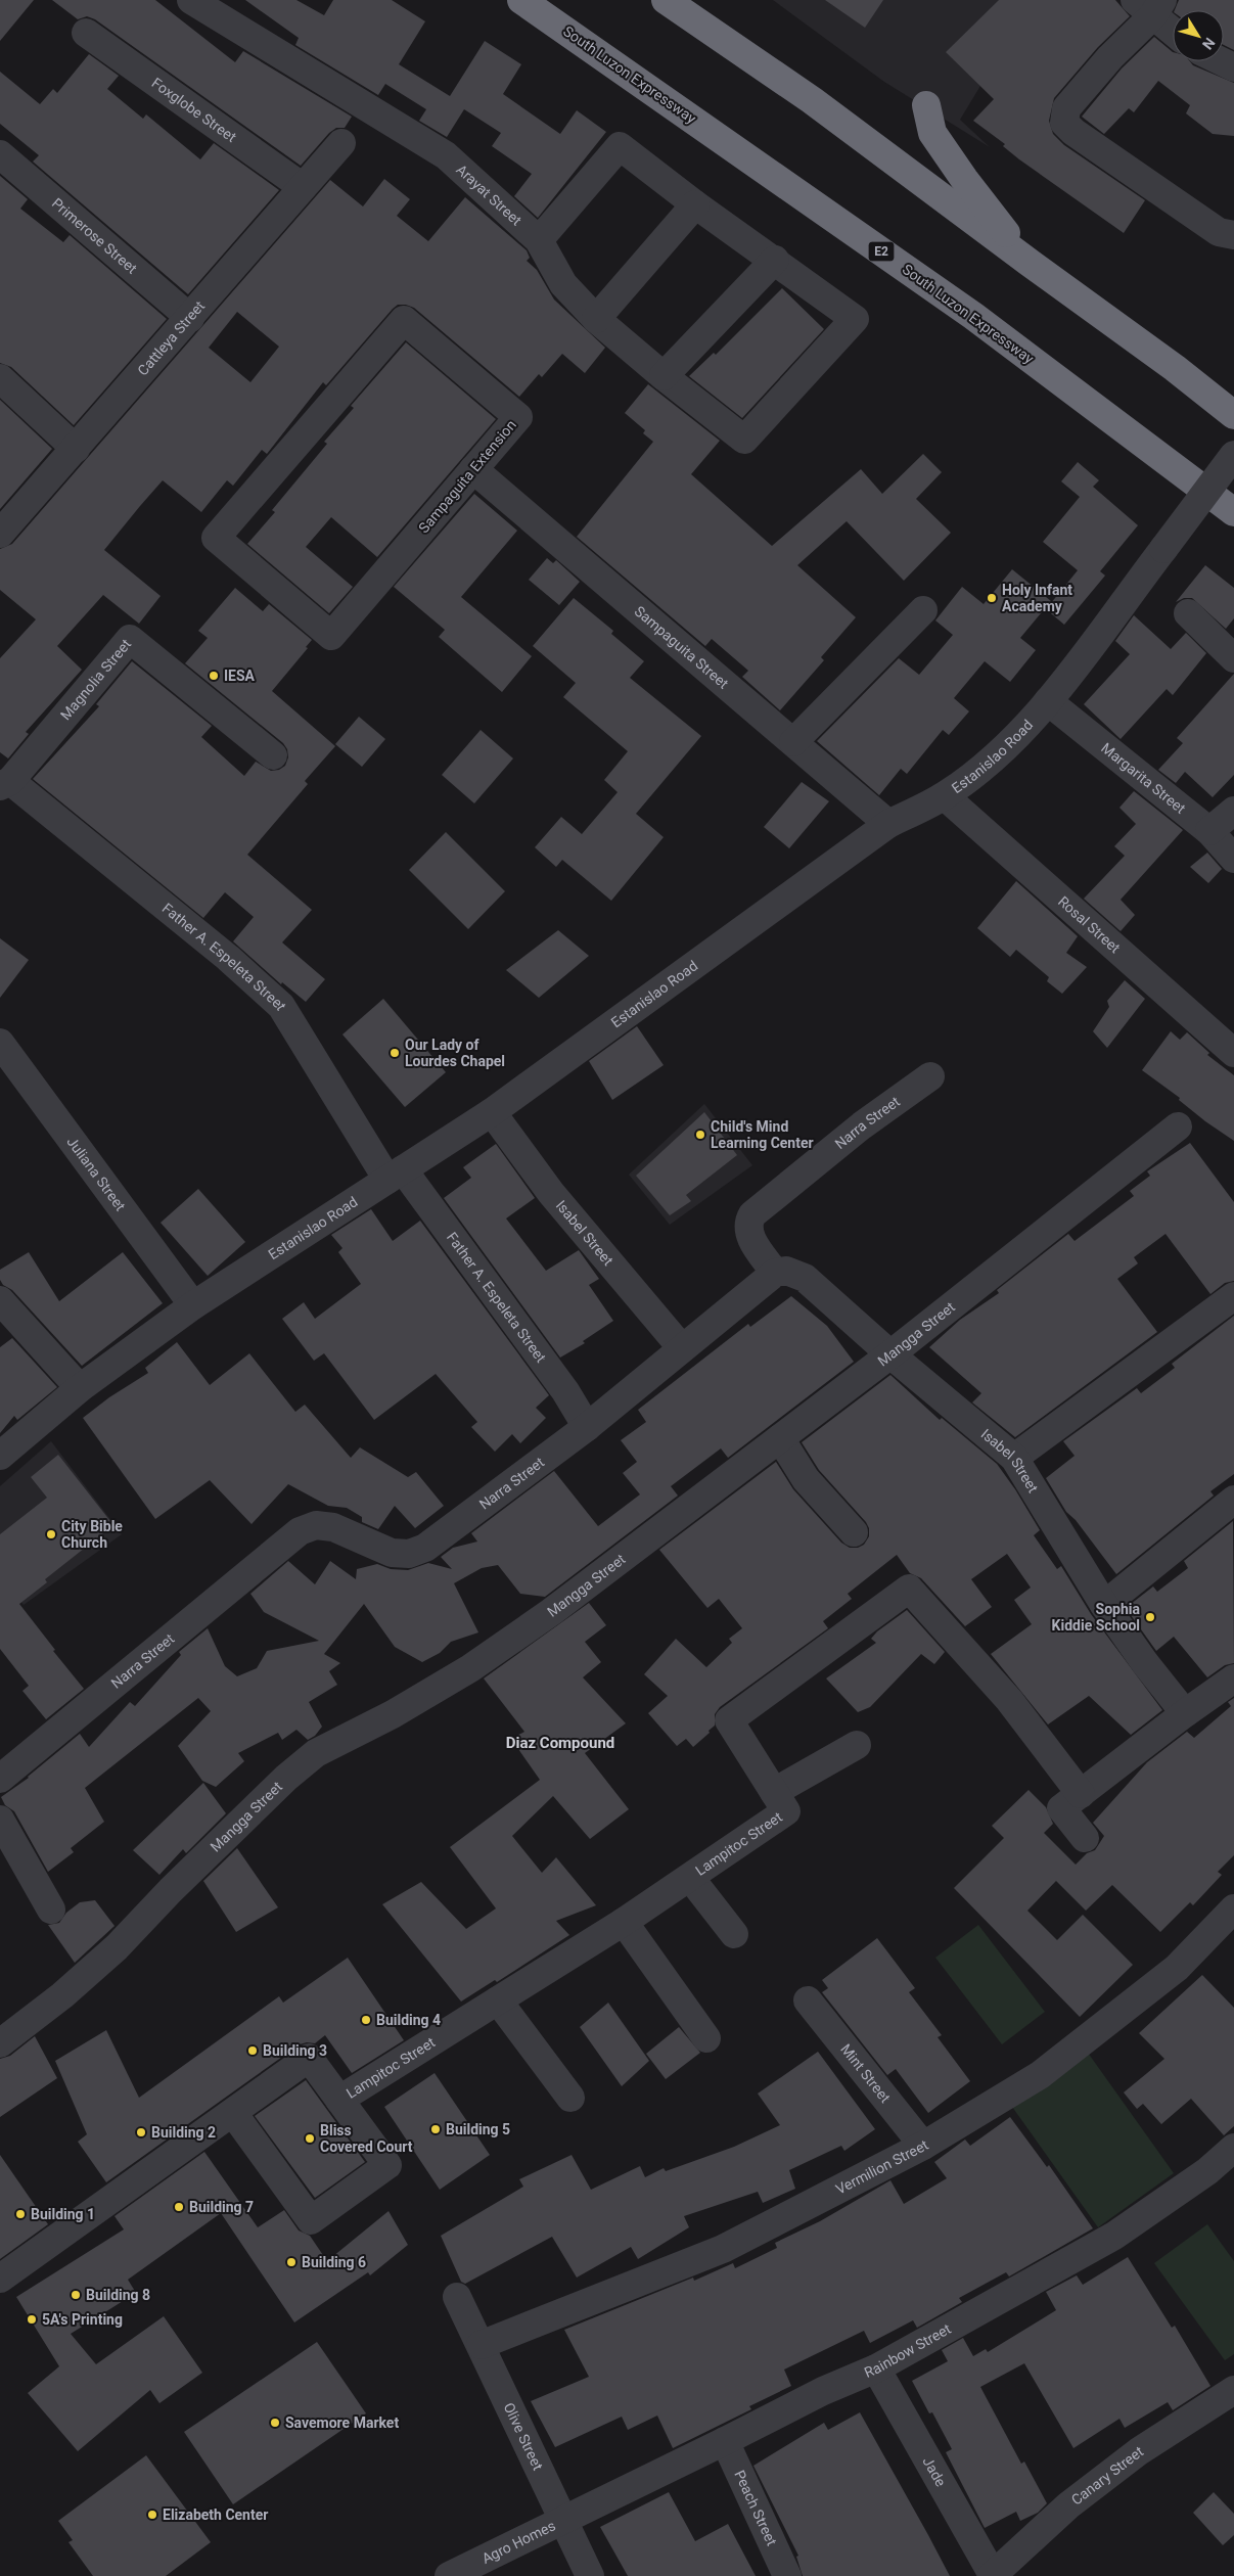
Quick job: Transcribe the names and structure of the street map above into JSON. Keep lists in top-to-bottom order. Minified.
{"streets":{"highway":["South Luzon Expressway","E2"],"street":["Foxglobe Street","Arayat Street","Primerose Street","Cattleya Street","Sampaguita Extension","Sampaguita Street","Magnolia Street","Estanislao Road","Margarita Street","Rosal Street","Father A. Espeleta Street","Narra Street","Juliana Street","Isabel Street","Mangga Street","Lampitoc Street","Mint Street","Vermilion Street","Rainbow Street","Olive Street","Jade","Canary Street","Peach Street","Agro Homes"]},"crossings":[["Foxglobe Street","Cattleya Street"],["Primerose Street","Cattleya Street"],["Sampaguita Extension","Sampaguita Street"],["Sampaguita Street","Estanislao Road"],["Magnolia Street","Father A. Espeleta Street"],["Estanislao Road","Margarita Street"],["Estanislao Road","Rosal Street"],["Estanislao Road","Father A. Espeleta Street"],["Estanislao Road","Juliana Street"],["Estanislao Road","Isabel Street"],["Father A. Espeleta Street","Narra Street"],["Narra Street","Isabel Street"],["Isabel Street","Mangga Street"],["Mint Street","Vermilion Street"],["Vermilion Street","Olive Street"],["Rainbow Street","Olive Street"],["Rainbow Street","Jade"],["Rainbow Street","Peach Street"],["Rainbow Street","Agro Homes"],["Olive Street","Agro Homes"],["Jade","Canary Street"]],"districts":["Diaz Compound"],"places":["Holy Infant Academy","IESA","Our Lady of Lourdes Chapel","Child's Mind Learning Center","City Bible Church","Sophia Kiddie School","Building 4","Building 3","Building 5","Building 2","Bliss Covered Court","Building 7","Building 1","Building 6","Building 8","5A's Printing","Savemore Market","Elizabeth Center"],"north":"bottom right"}
